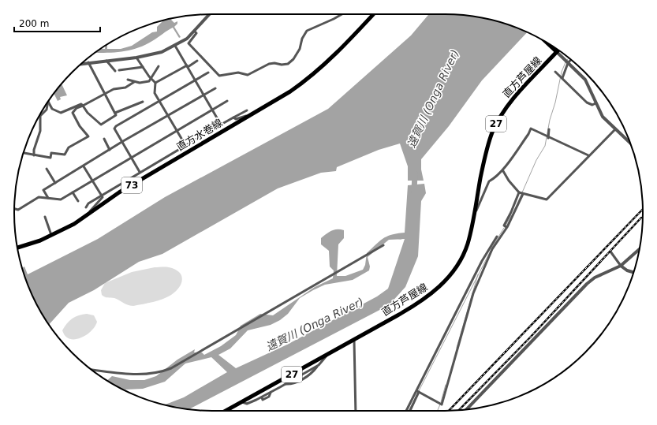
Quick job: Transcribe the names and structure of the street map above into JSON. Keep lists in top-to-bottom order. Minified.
{"streets":{"main road":["直方芦屋線","27","直方水巻線","73"]},"water":["遠賀川 (Onga River)"],"scale_bar":"200 m"}
